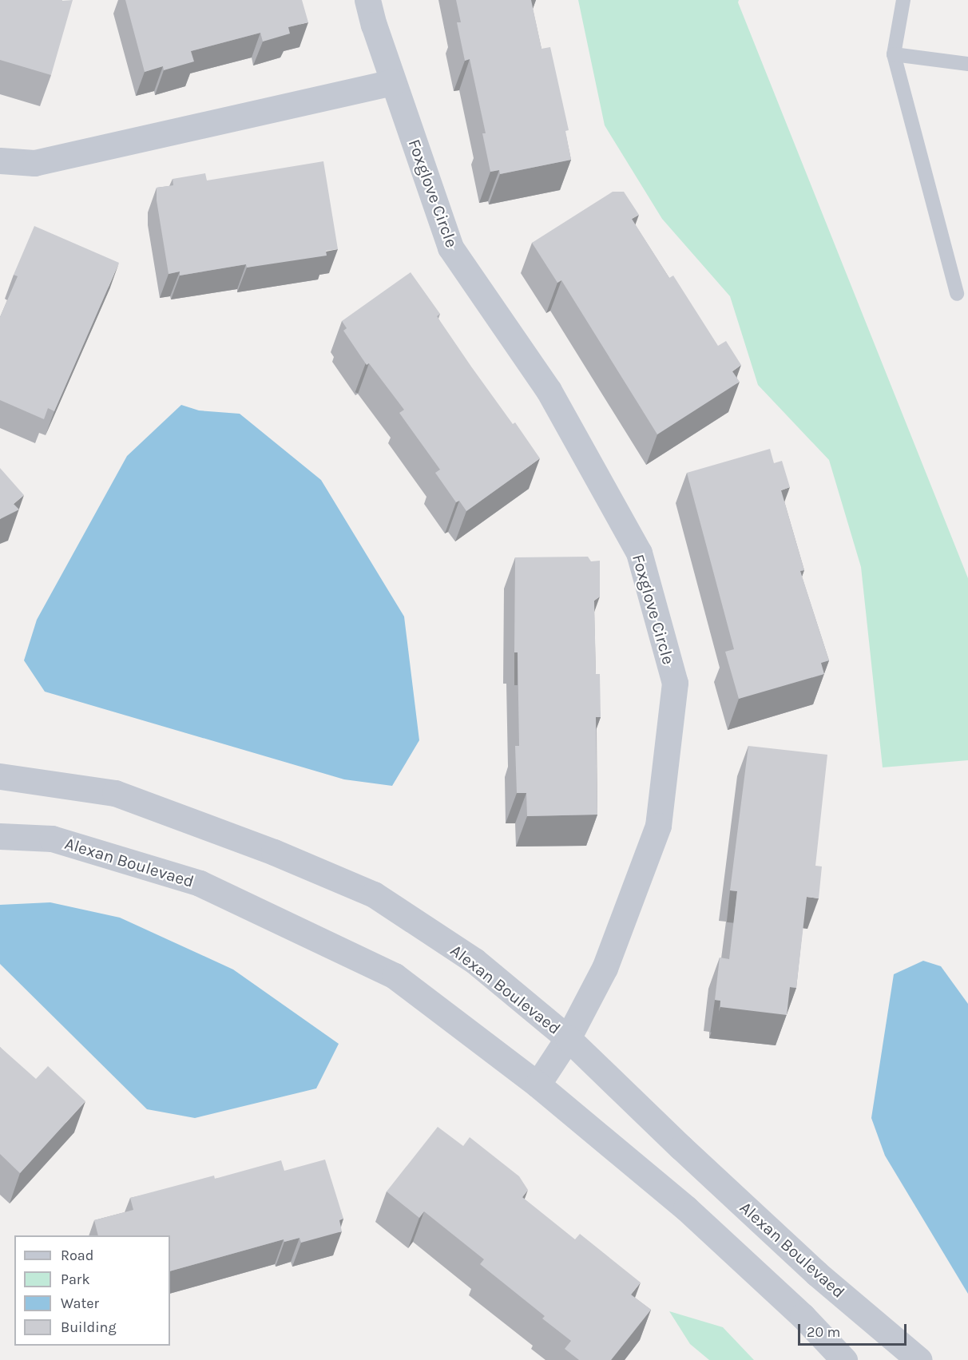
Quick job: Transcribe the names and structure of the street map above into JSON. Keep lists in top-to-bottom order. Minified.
{"streets":{"street":["Foxglove Circle","Alexan Boulevaed"]},"crossings":[["Foxglove Circle","Alexan Boulevaed"]],"legend":["Road","Park","Water","Building"],"scale_bar":"20 m"}
